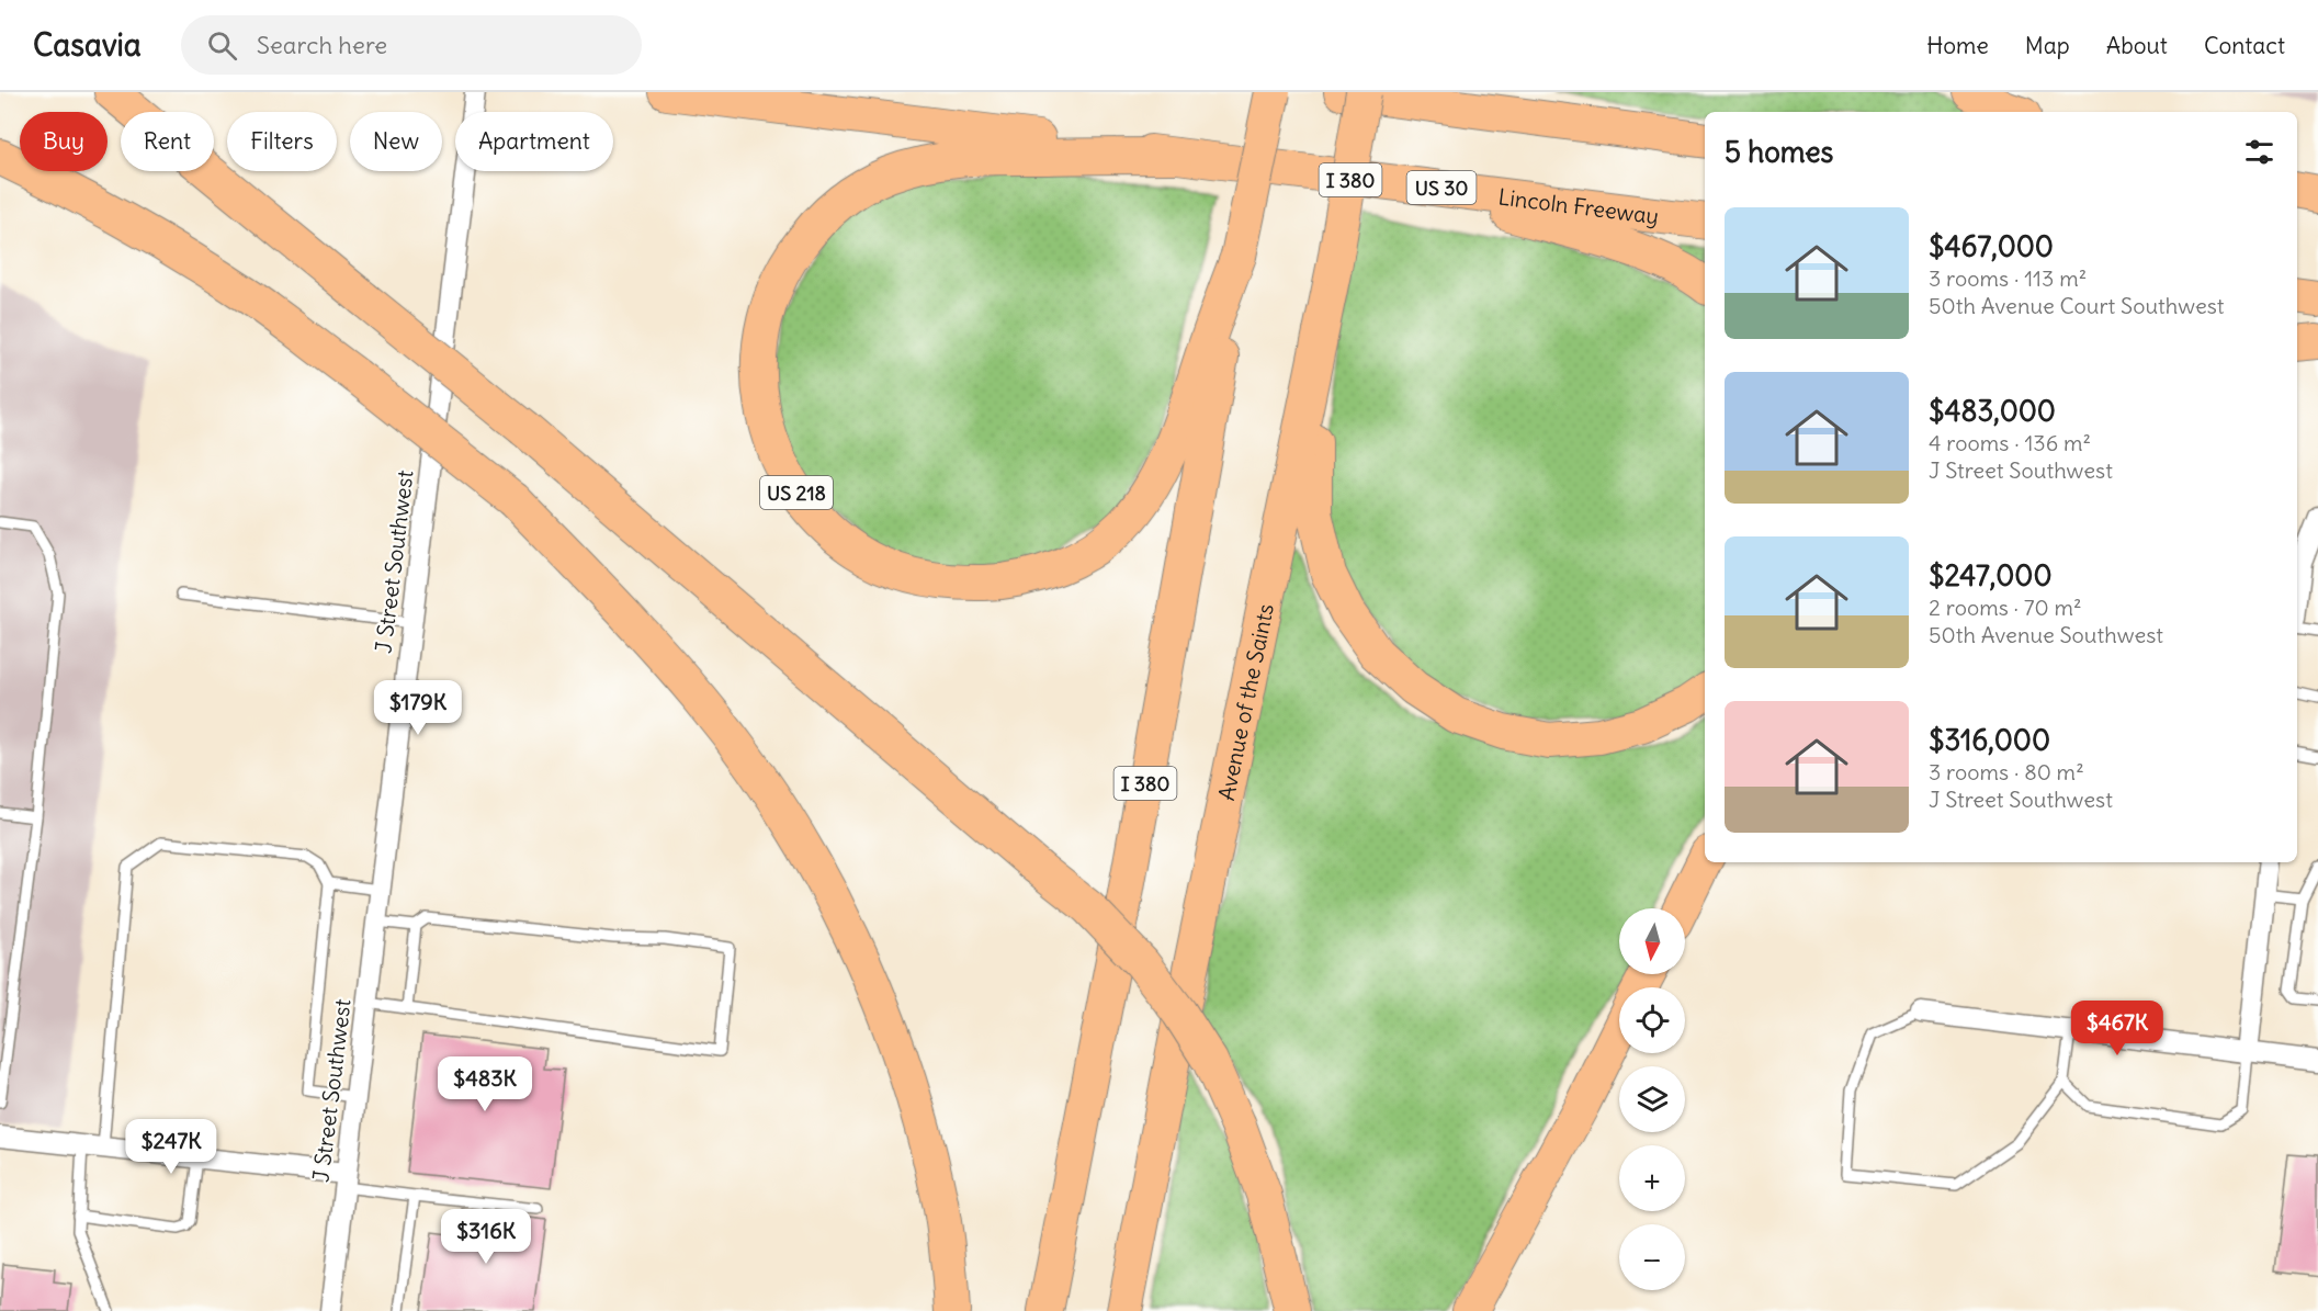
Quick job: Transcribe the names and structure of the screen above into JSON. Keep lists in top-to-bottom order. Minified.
{"streets":{"highway":["I 380","US 30","Lincoln Freeway","US 218","Avenue of the Saints"],"street":["J Street Southwest"]},"crossings":[["I 380","US 218"],["US 30","Lincoln Freeway"],["US 30","US 218"],["Lincoln Freeway","US 218"]],"north":"bottom","page":{"header":"Casavia","search":"Search here","nav":["Home","Map","About","Contact"],"chip":["Buy","Rent","Filters","New","Apartment"],"heading":"5 homes","list":[{"name":"$467,000","note":"3 rooms · 113 m² · 50th Avenue Court Southwest"},{"name":"$483,000","note":"4 rooms · 136 m² · J Street Southwest"},{"name":"$247,000","note":"2 rooms · 70 m² · 50th Avenue Southwest"},{"name":"$316,000","note":"3 rooms · 80 m² · J Street Southwest"}],"price":["$179K","$467K","$483K","$247K","$316K"],"map_buttons":["+","−"]}}
